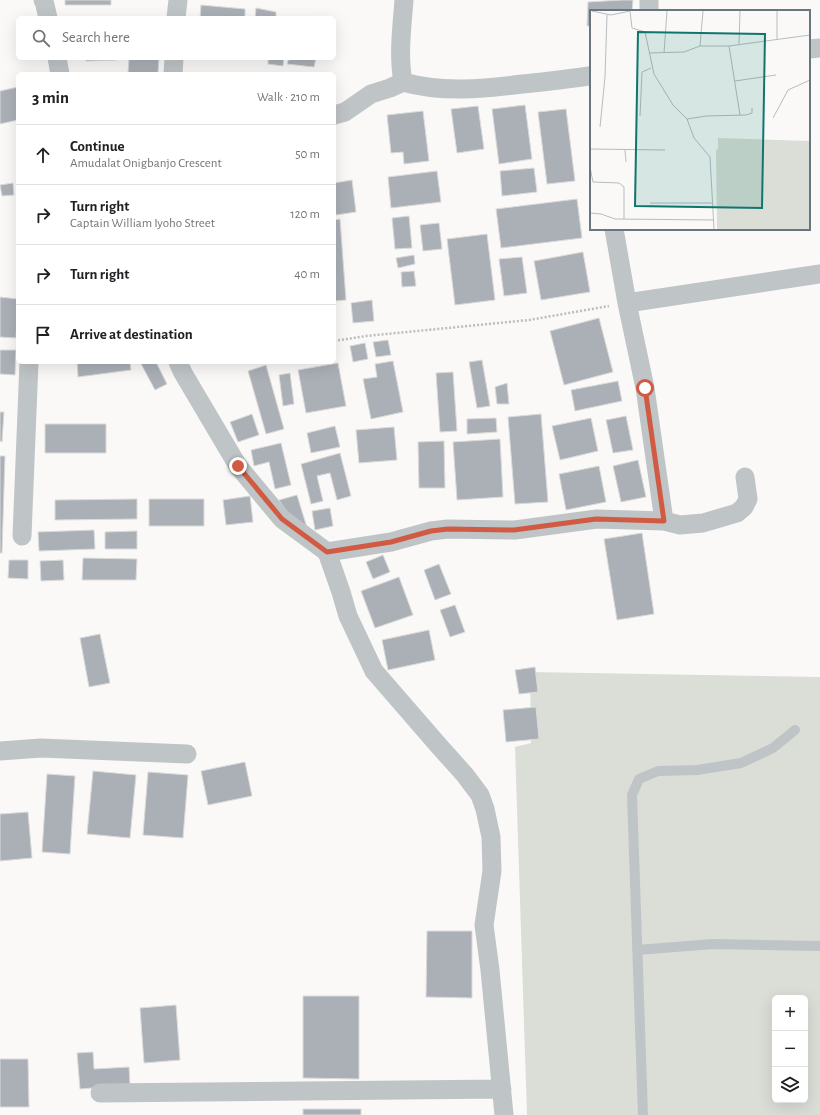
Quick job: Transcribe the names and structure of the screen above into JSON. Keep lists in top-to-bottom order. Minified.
{"page":{"search":"Search here","heading":["3 min","Walk · 210 m"],"list":[["Continue","Amudalat Onigbanjo Crescent","50 m"],["Turn right","Captain William Iyoho Street","120 m"],["Turn right","40 m"],"Arrive at destination"],"map_buttons":["+","−"]}}
